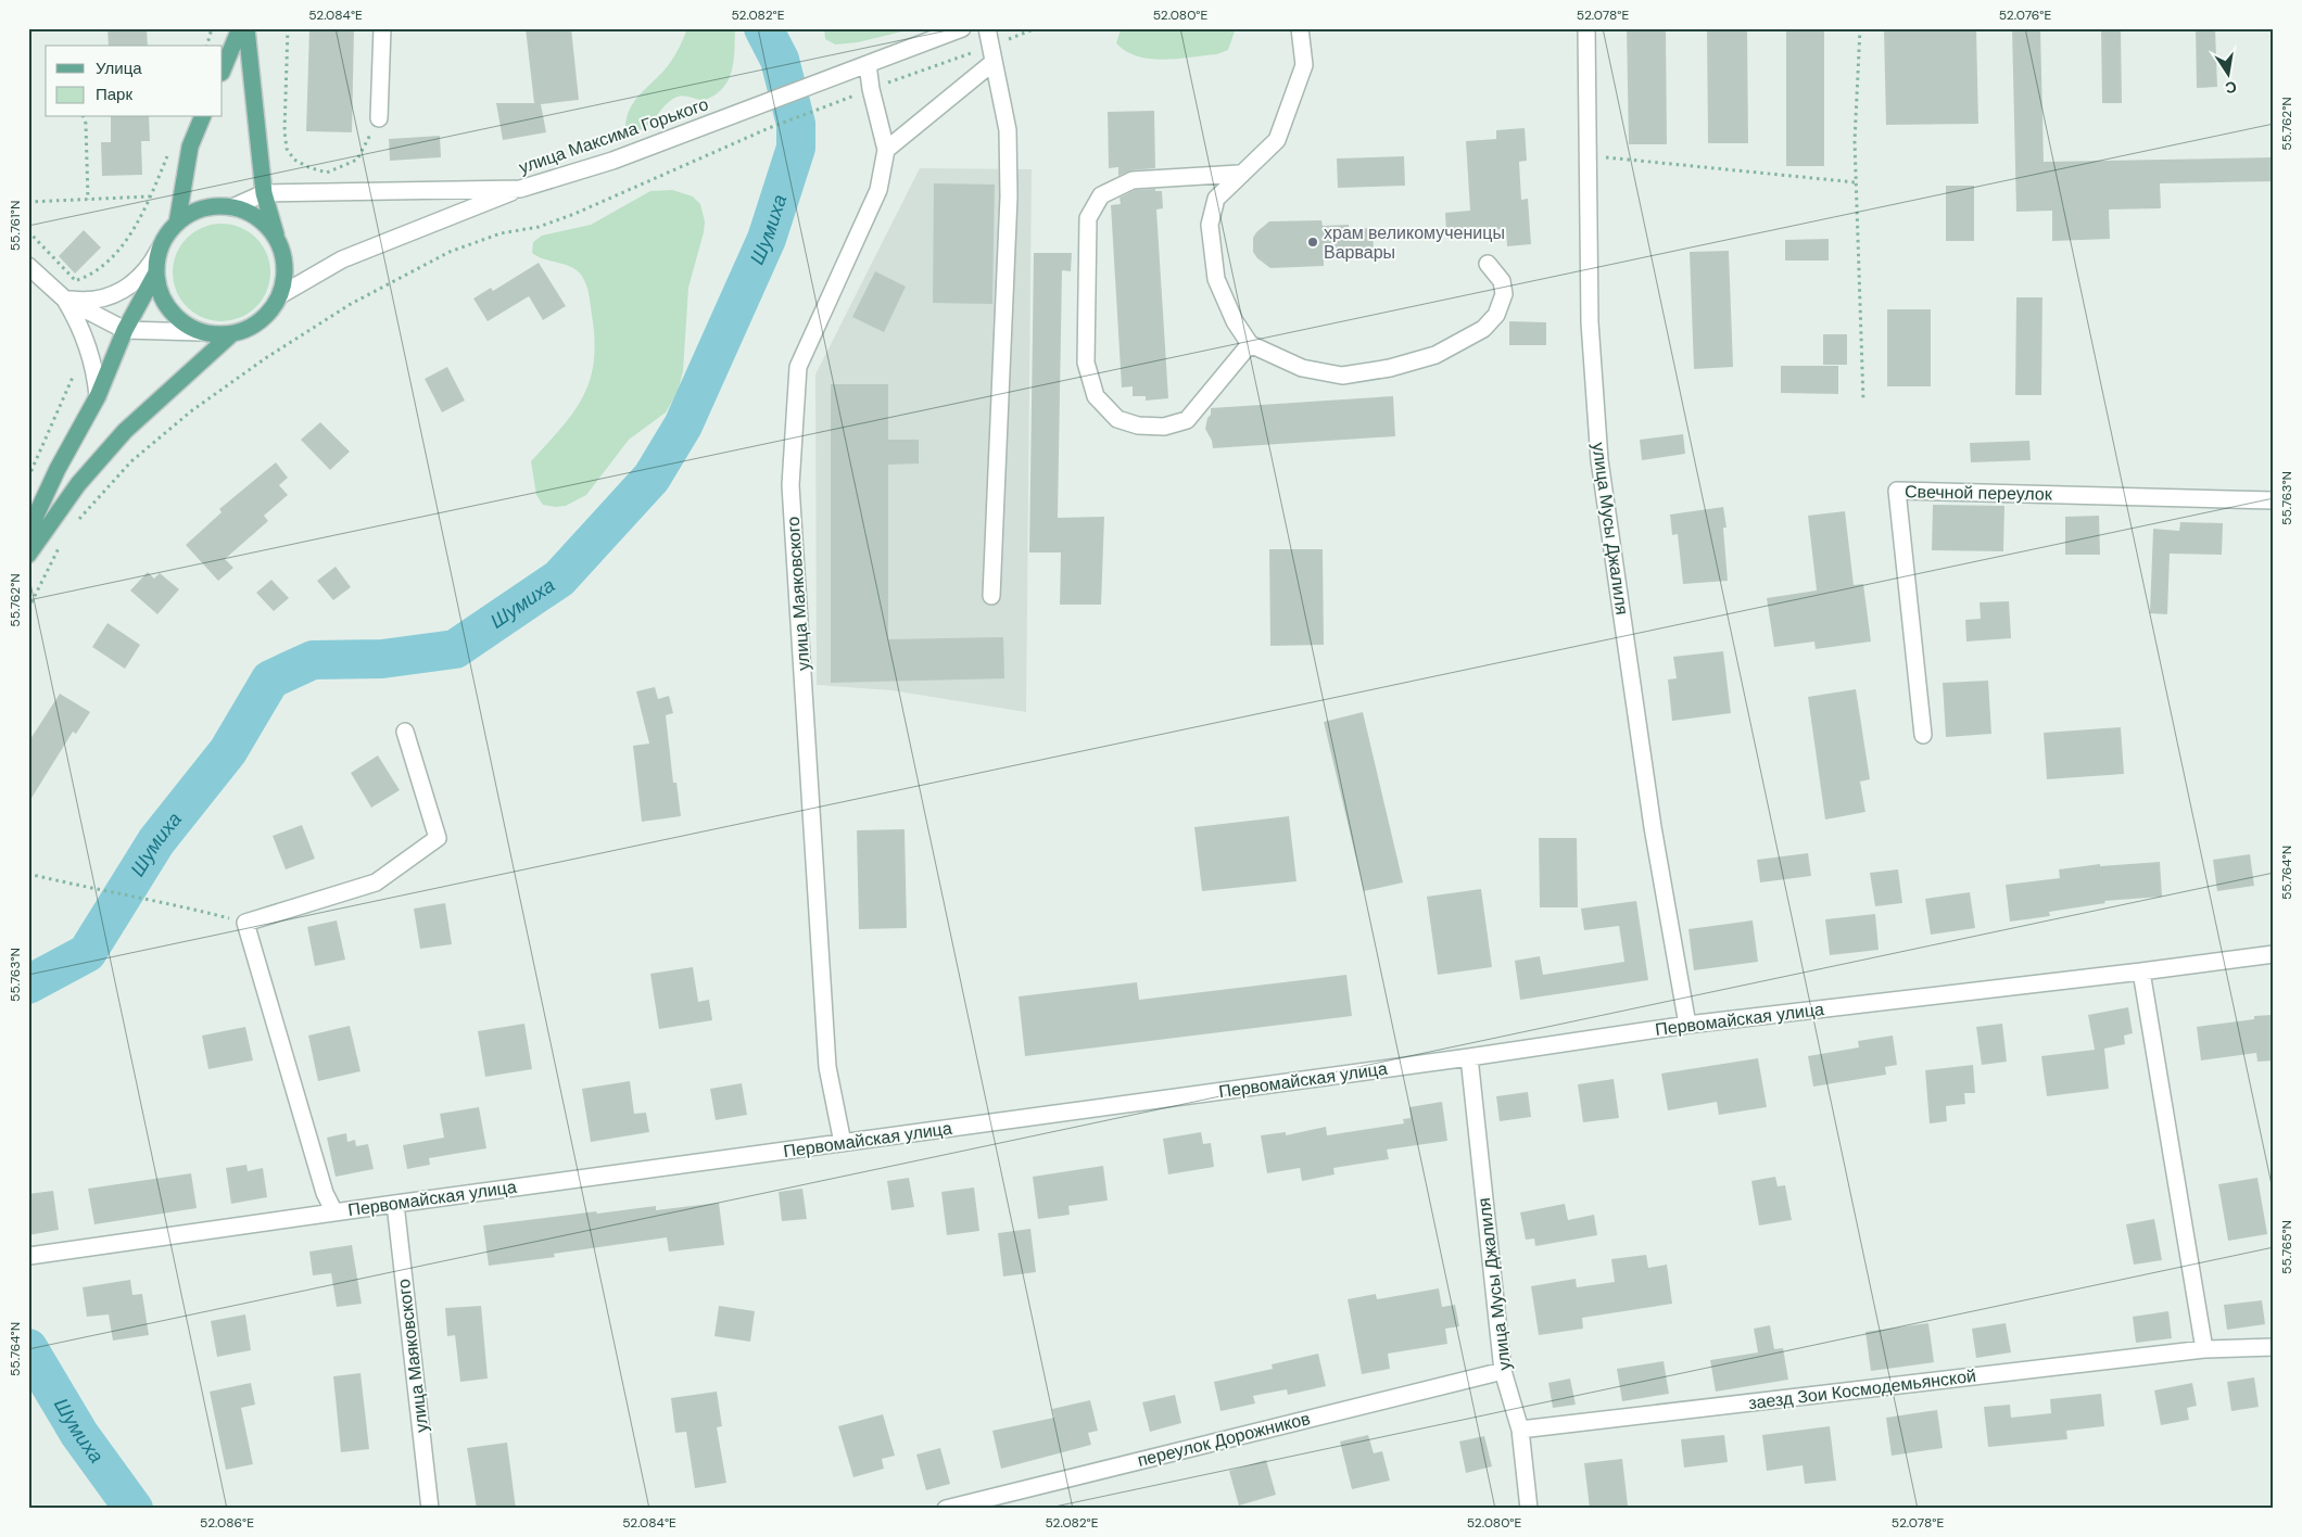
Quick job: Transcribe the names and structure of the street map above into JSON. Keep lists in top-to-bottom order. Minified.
{"streets":{"main road":["улица Максима Горького"],"street":["Свечной переулок","улица Мусы Джалиля","улица Маяковского","Первомайская улица","заезд Зои Космодемьянской","переулок Дорожников"]},"crossings":[["улица Максима Горького","улица Маяковского"],["улица Мусы Джалиля","Первомайская улица"],["улица Мусы Джалиля","заезд Зои Космодемьянской"],["улица Мусы Джалиля","переулок Дорожников"],["улица Маяковского","Первомайская улица"]],"water":["Шумиха"],"places":["храм великомученицы Варвары"],"legend":["Улица","Парк"],"north":"bottom","coordinates":["52.084°E","52.082°E","52.080°E","52.078°E","52.076°E","55.762°N","55.761°N","55.763°N","55.764°N","55.765°N","52.086°E"]}
